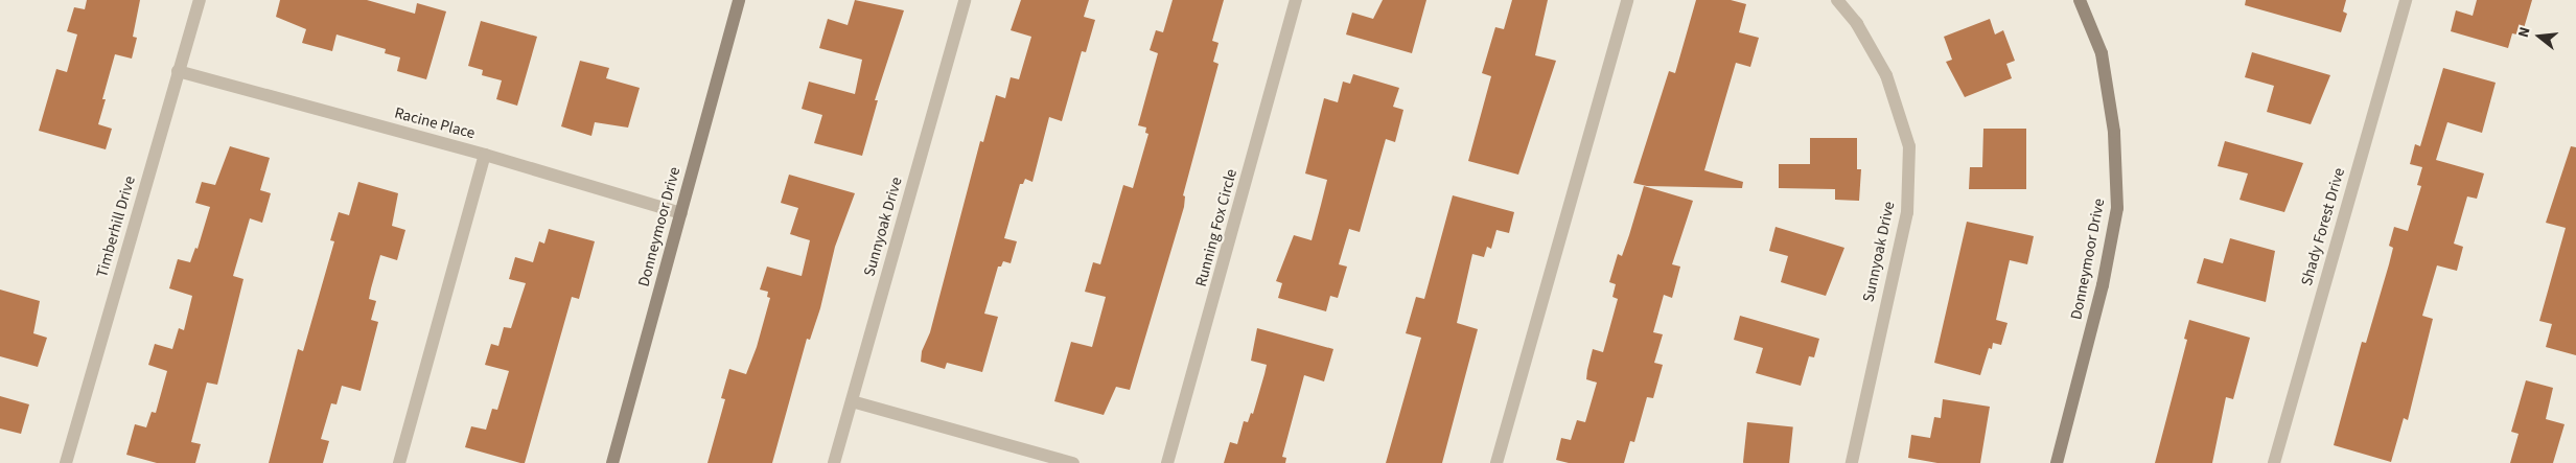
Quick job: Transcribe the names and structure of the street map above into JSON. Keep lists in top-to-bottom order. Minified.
{"streets":{"street":["Racine Place","Timberhill Drive","Donneymoor Drive","Sunnyoak Drive","Shady Forest Drive","Running Fox Circle"]},"crossings":[["Racine Place","Timberhill Drive"],["Racine Place","Donneymoor Drive"]],"north":"left"}
